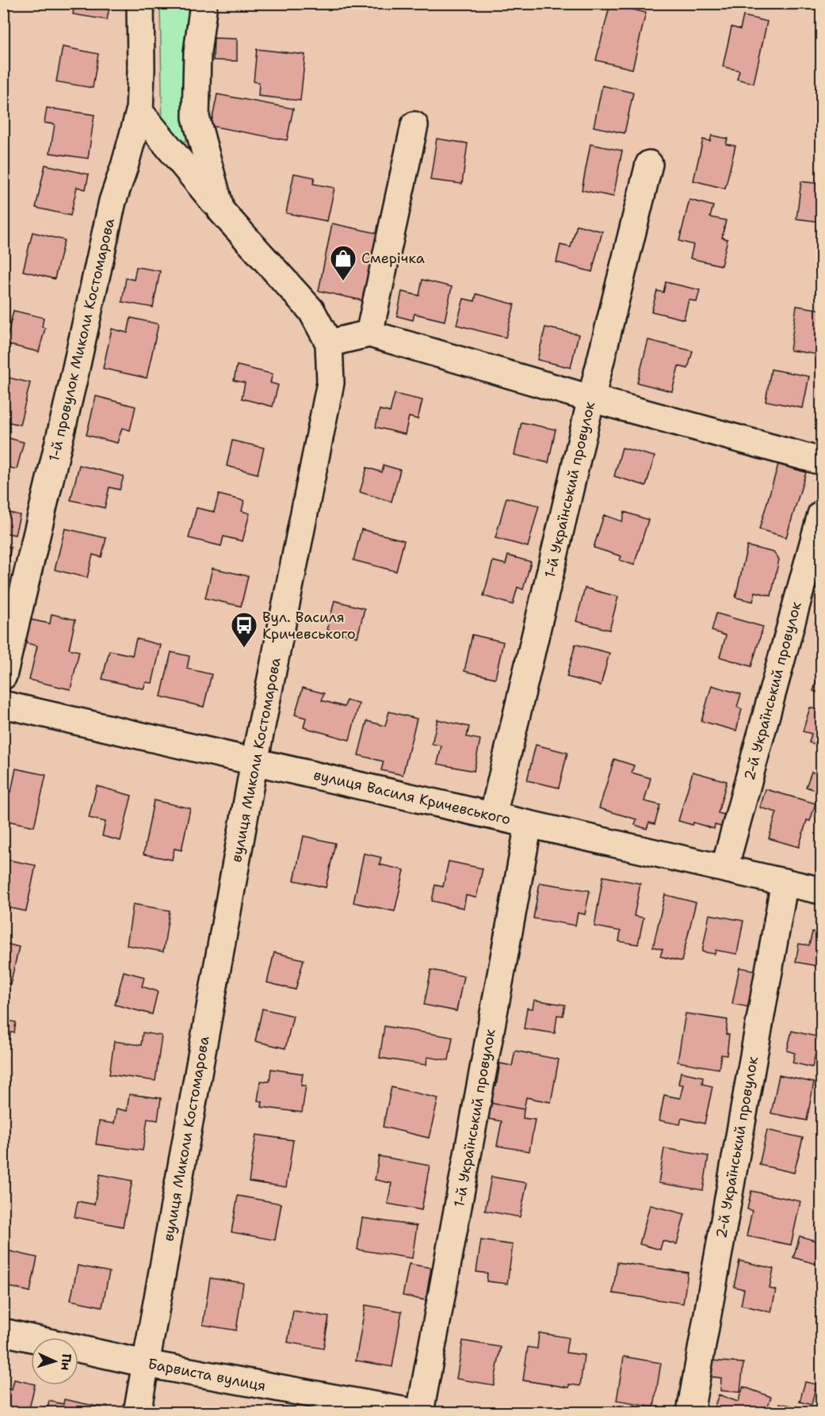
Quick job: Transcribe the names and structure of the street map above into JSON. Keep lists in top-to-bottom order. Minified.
{"streets":{"street":["1-й провулок Миколи Костомарова","1-й Український провулок","2-й Український провулок","вулиця Миколи Костомарова","вулиця Василя Кричевського","Барвиста вулиця"]},"crossings":[["1-й Український провулок","вулиця Василя Кричевського"],["2-й Український провулок","вулиця Василя Кричевського"],["вулиця Миколи Костомарова","вулиця Василя Кричевського"],["вулиця Миколи Костомарова","Барвиста вулиця"]],"places":{"shop":["Смерічка"],"bus stop":["Вул. Василя Кричевського"]},"north":"right"}
